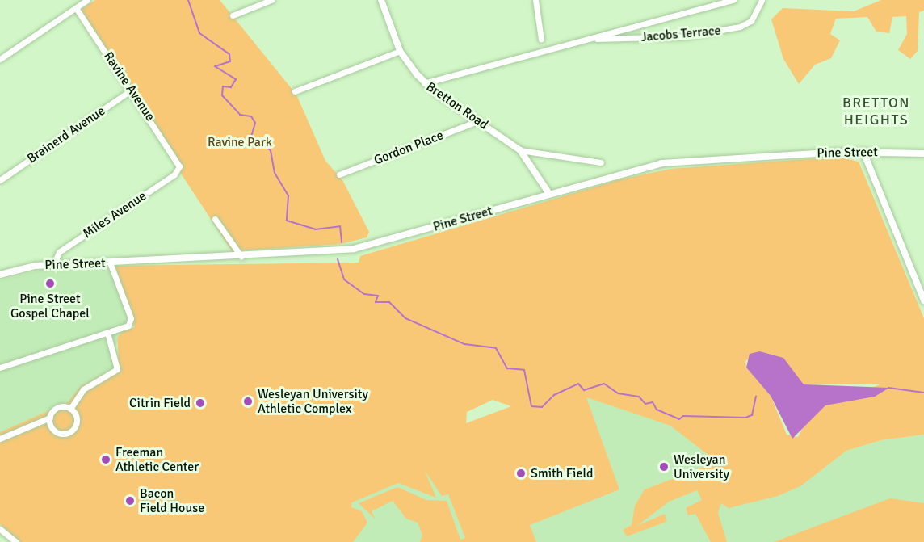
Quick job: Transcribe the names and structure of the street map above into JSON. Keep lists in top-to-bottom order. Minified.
{"streets":{"street":["Jacobs Terrace","Ravine Avenue","Bretton Road","Brainerd Avenue","Gordon Place","Pine Street","Miles Avenue"]},"crossings":[["Jacobs Terrace","Bretton Road"],["Ravine Avenue","Brainerd Avenue"],["Ravine Avenue","Miles Avenue"],["Bretton Road","Gordon Place"],["Bretton Road","Pine Street"],["Pine Street","Miles Avenue"]],"districts":["BRETTON HEIGHTS"],"parks":["Ravine Park"],"places":["Pine Street Gospel Chapel","Wesleyan University Athletic Complex","Citrin Field","Freeman Athletic Center","Wesleyan University","Smith Field","Bacon Field House"]}
